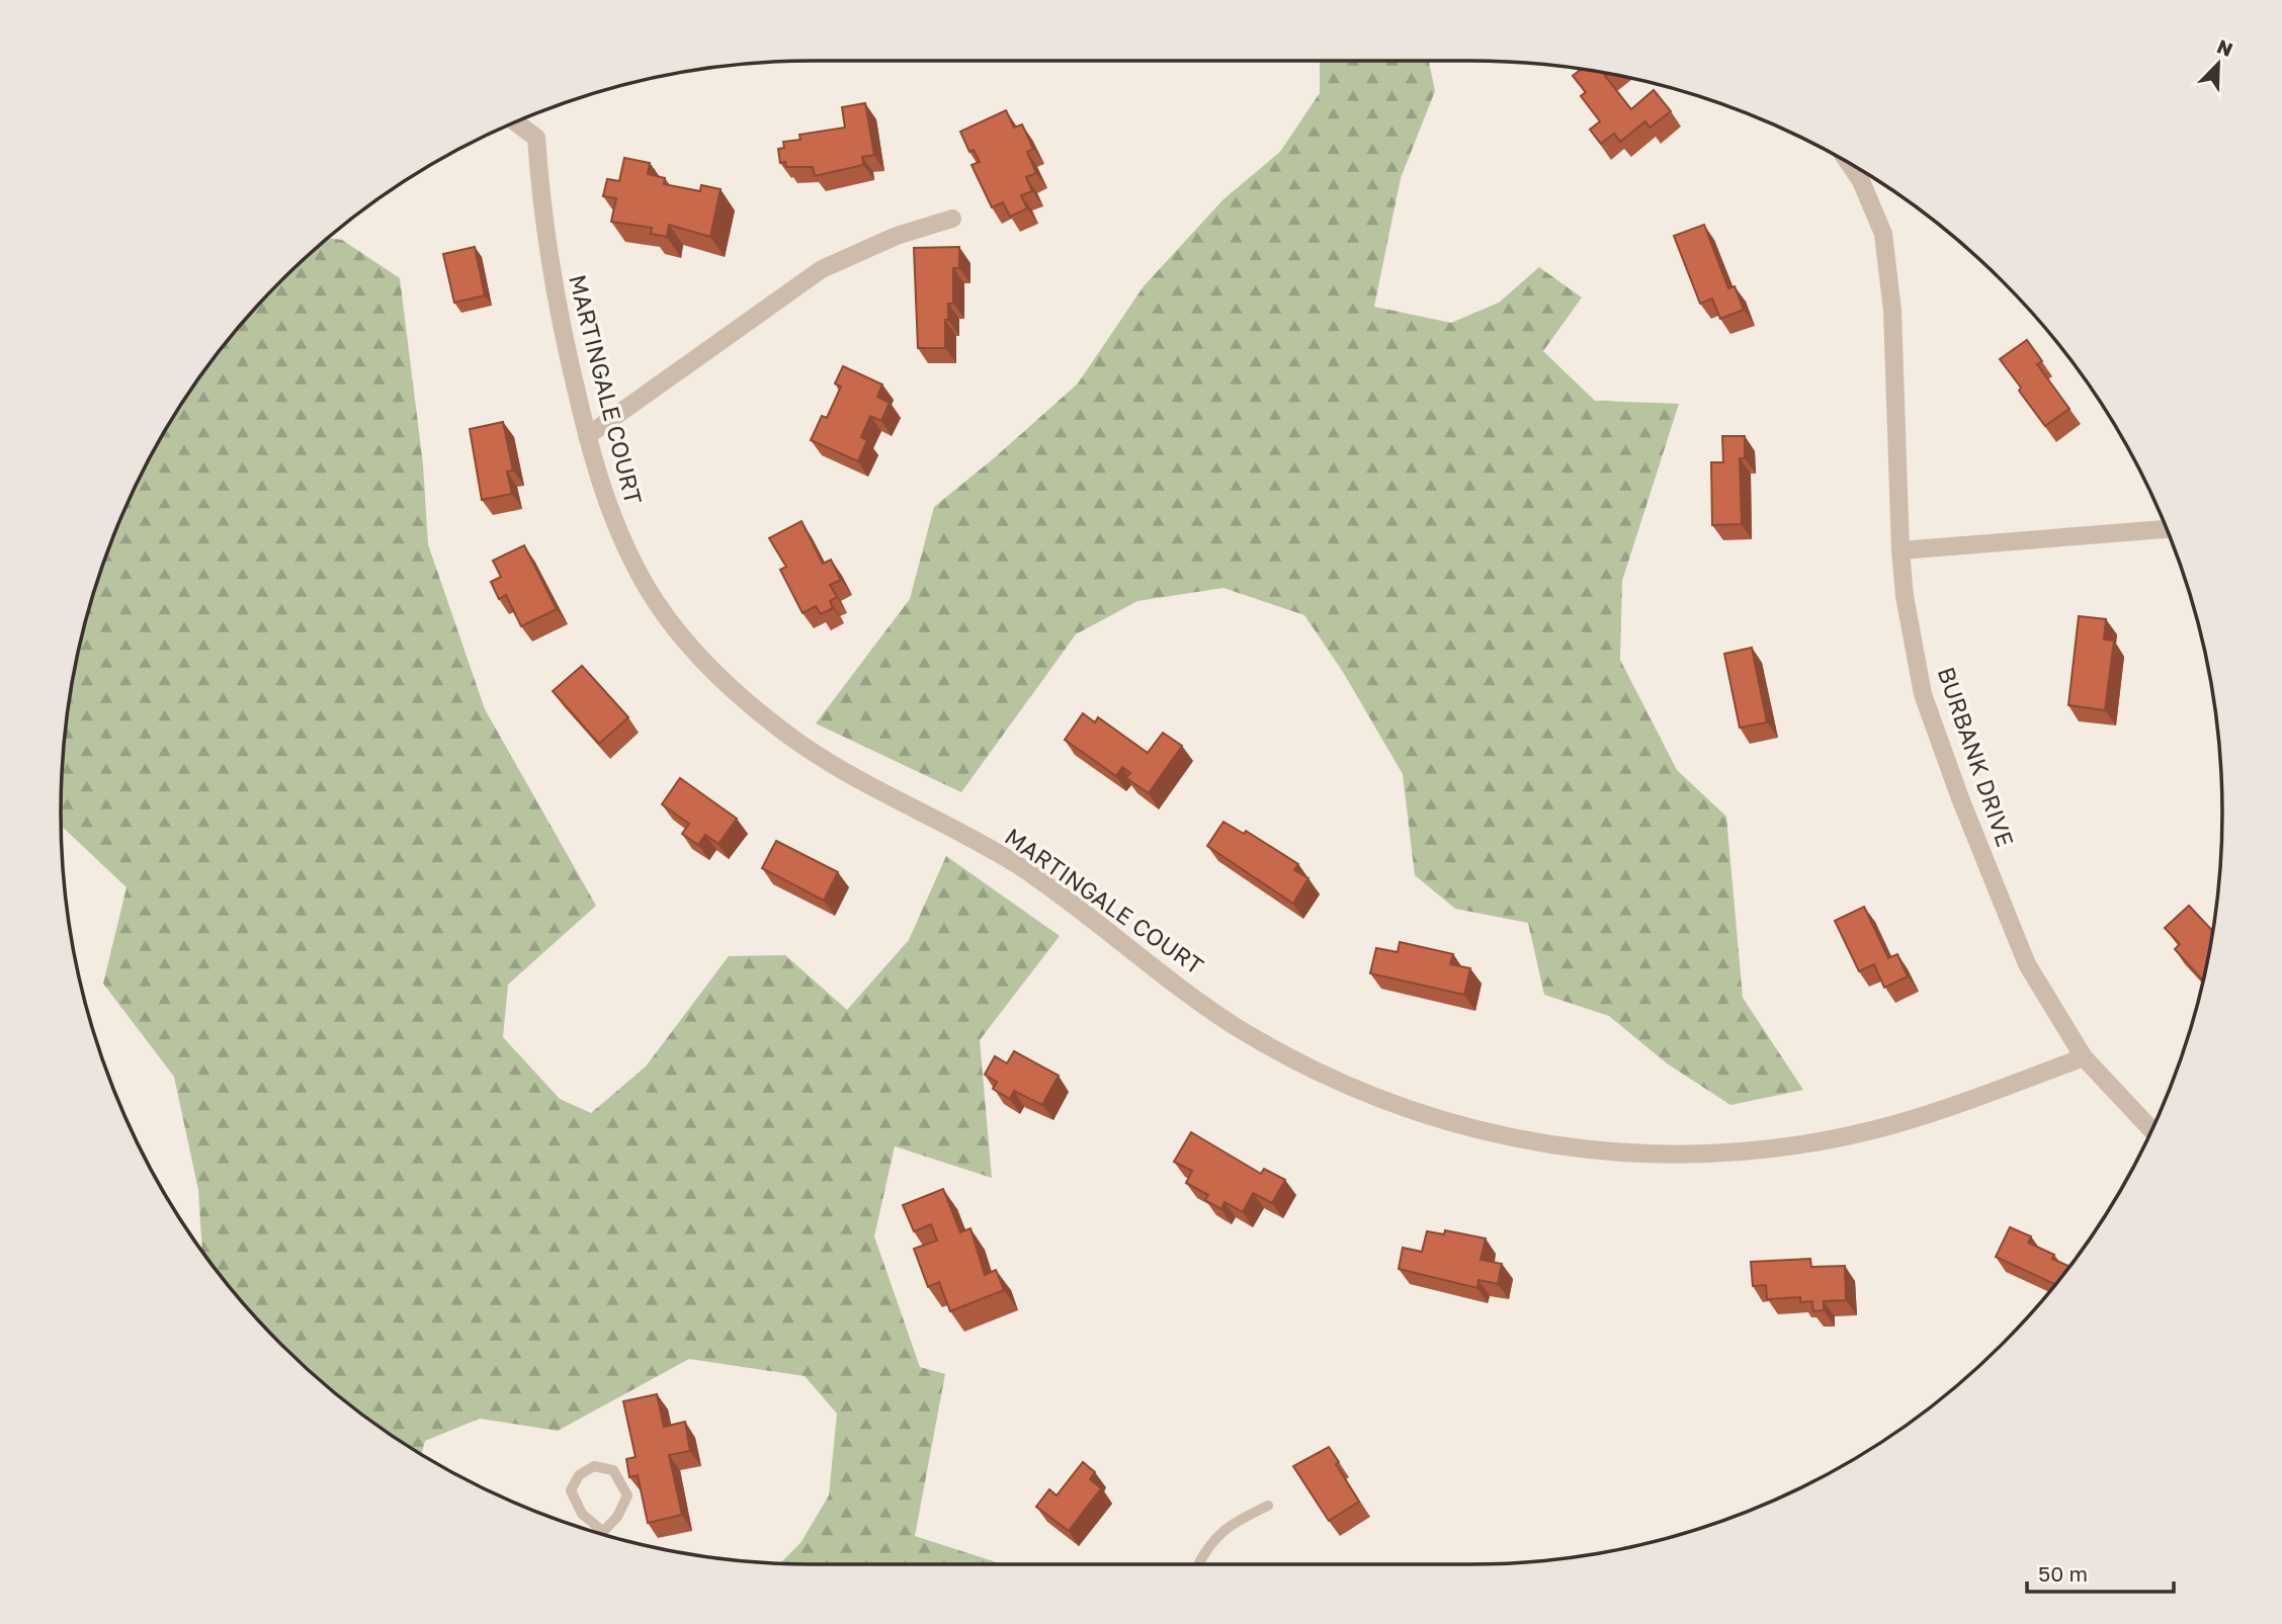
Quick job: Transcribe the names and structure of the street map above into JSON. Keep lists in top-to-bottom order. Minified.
{"streets":{"street":["MARTINGALE COURT","BURBANK DRIVE"]},"crossings":[["MARTINGALE COURT","BURBANK DRIVE"]],"scale_bar":"50 m","north":"top right"}
